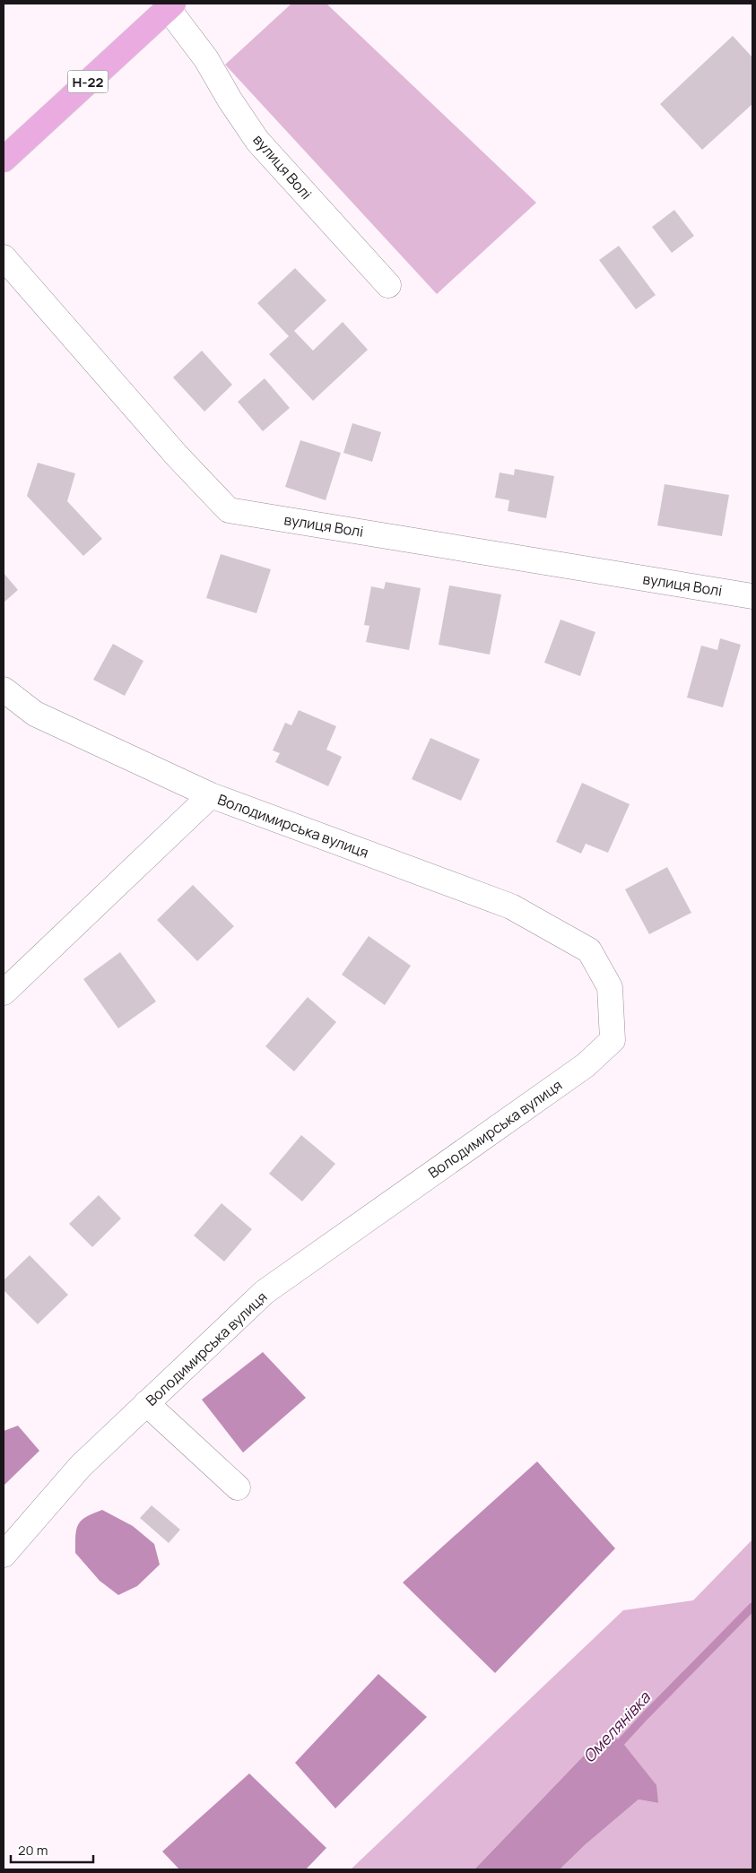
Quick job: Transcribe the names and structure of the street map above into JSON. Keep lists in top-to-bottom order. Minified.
{"streets":{"main road":["Н-22"],"street":["вулиця Волі","Володимирська вулиця"]},"crossings":[["Н-22","вулиця Волі"]],"water":["Омелянівка"],"scale_bar":"20 m"}
